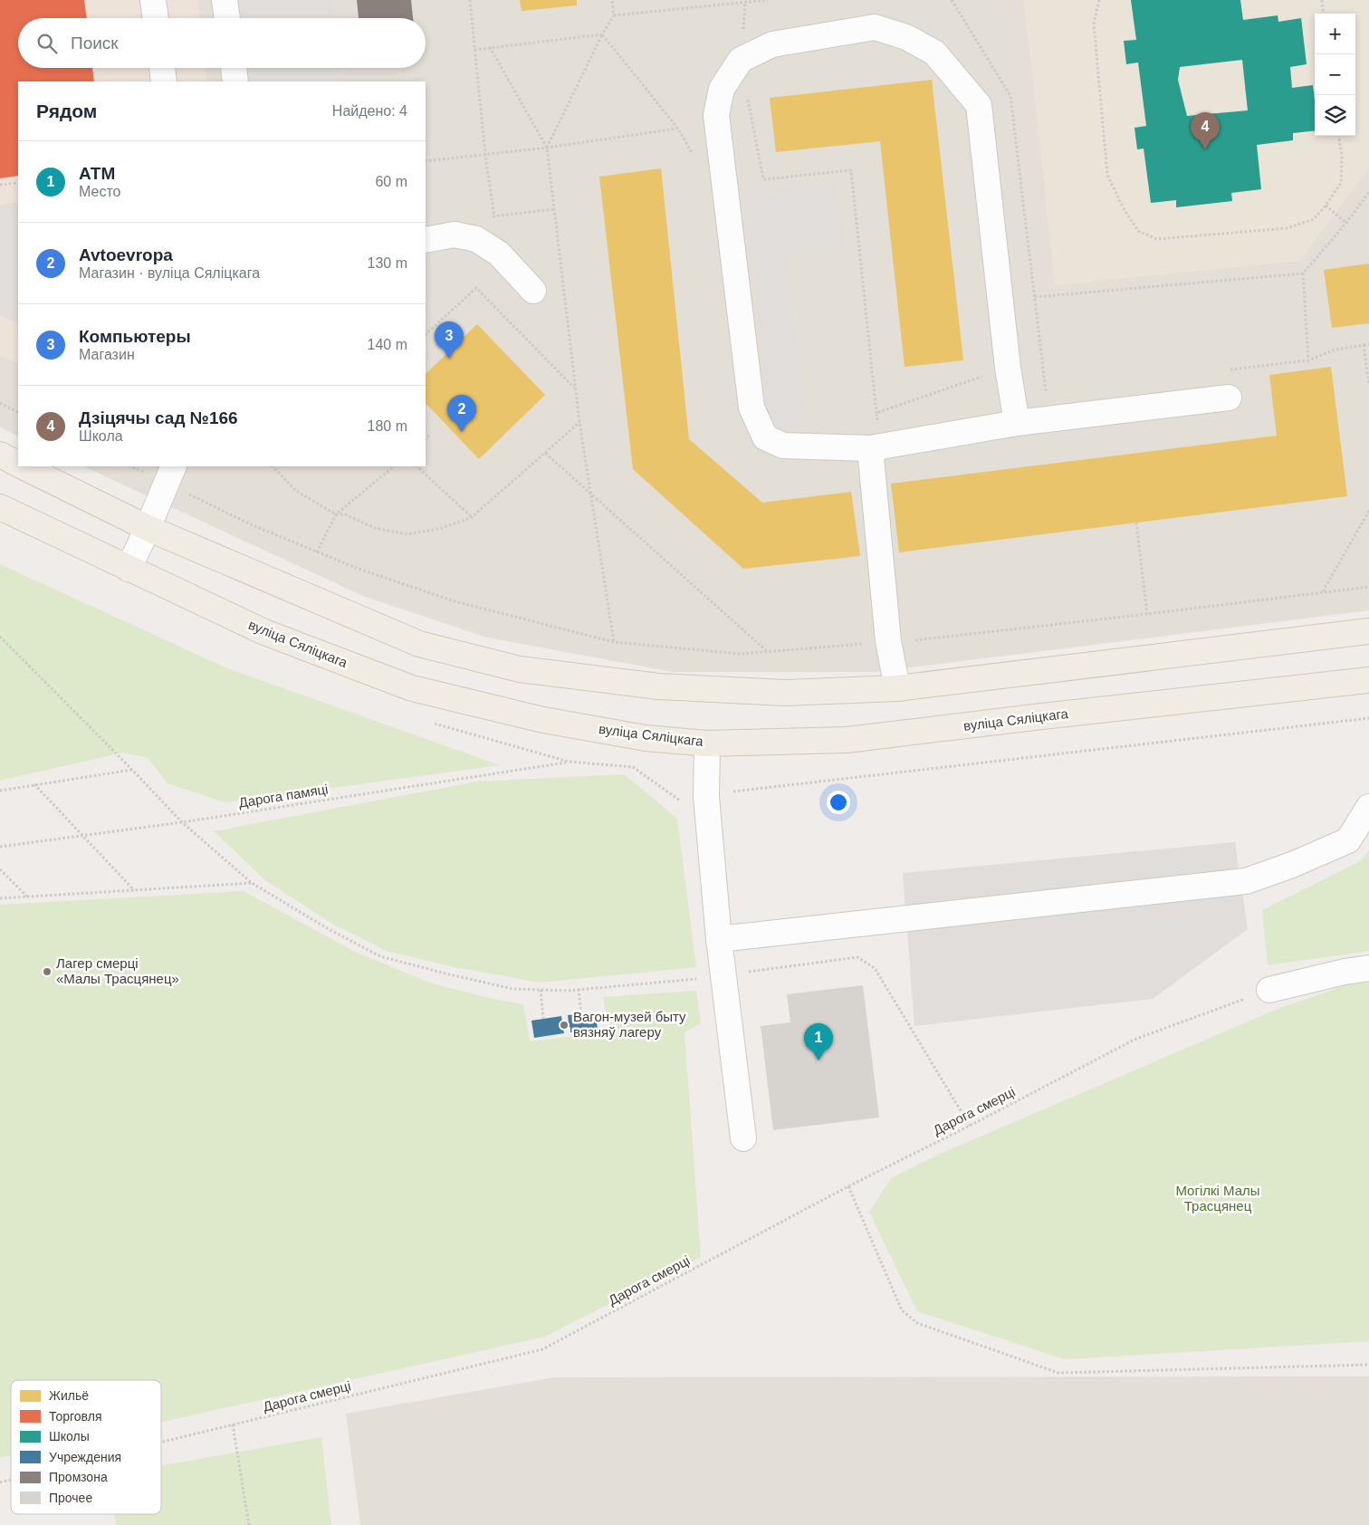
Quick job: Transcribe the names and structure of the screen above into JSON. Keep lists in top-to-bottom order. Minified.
{"streets":{"main road":["вуліца Сяліцкага"],"path":["Дарога памяці","Дарога смерці"]},"parks":["Могілкі Малы Трасцянец"],"places":["Лагер смерці «Малы Трасцянец»","Вагон-музей быту вязняў лагеру"],"legend":["Жильё","Торговля","Школы","Учреждения","Промзона","Прочее"],"page":{"map_buttons":["+","−"],"search":"Поиск","heading":["Рядом","Найдено: 4"],"pins":["4","3","2","1"],"list":[{"mark":"1","name":"АТМ","note":"Место","value":"60 m"},{"mark":"2","name":"Avtoevropa","note":"Магазин · вуліца Сяліцкага","value":"130 m"},{"mark":"3","name":"Компьютеры","note":"Магазин","value":"140 m"},{"mark":"4","name":"Дзіцячы сад №166","note":"Школа","value":"180 m"}]}}
